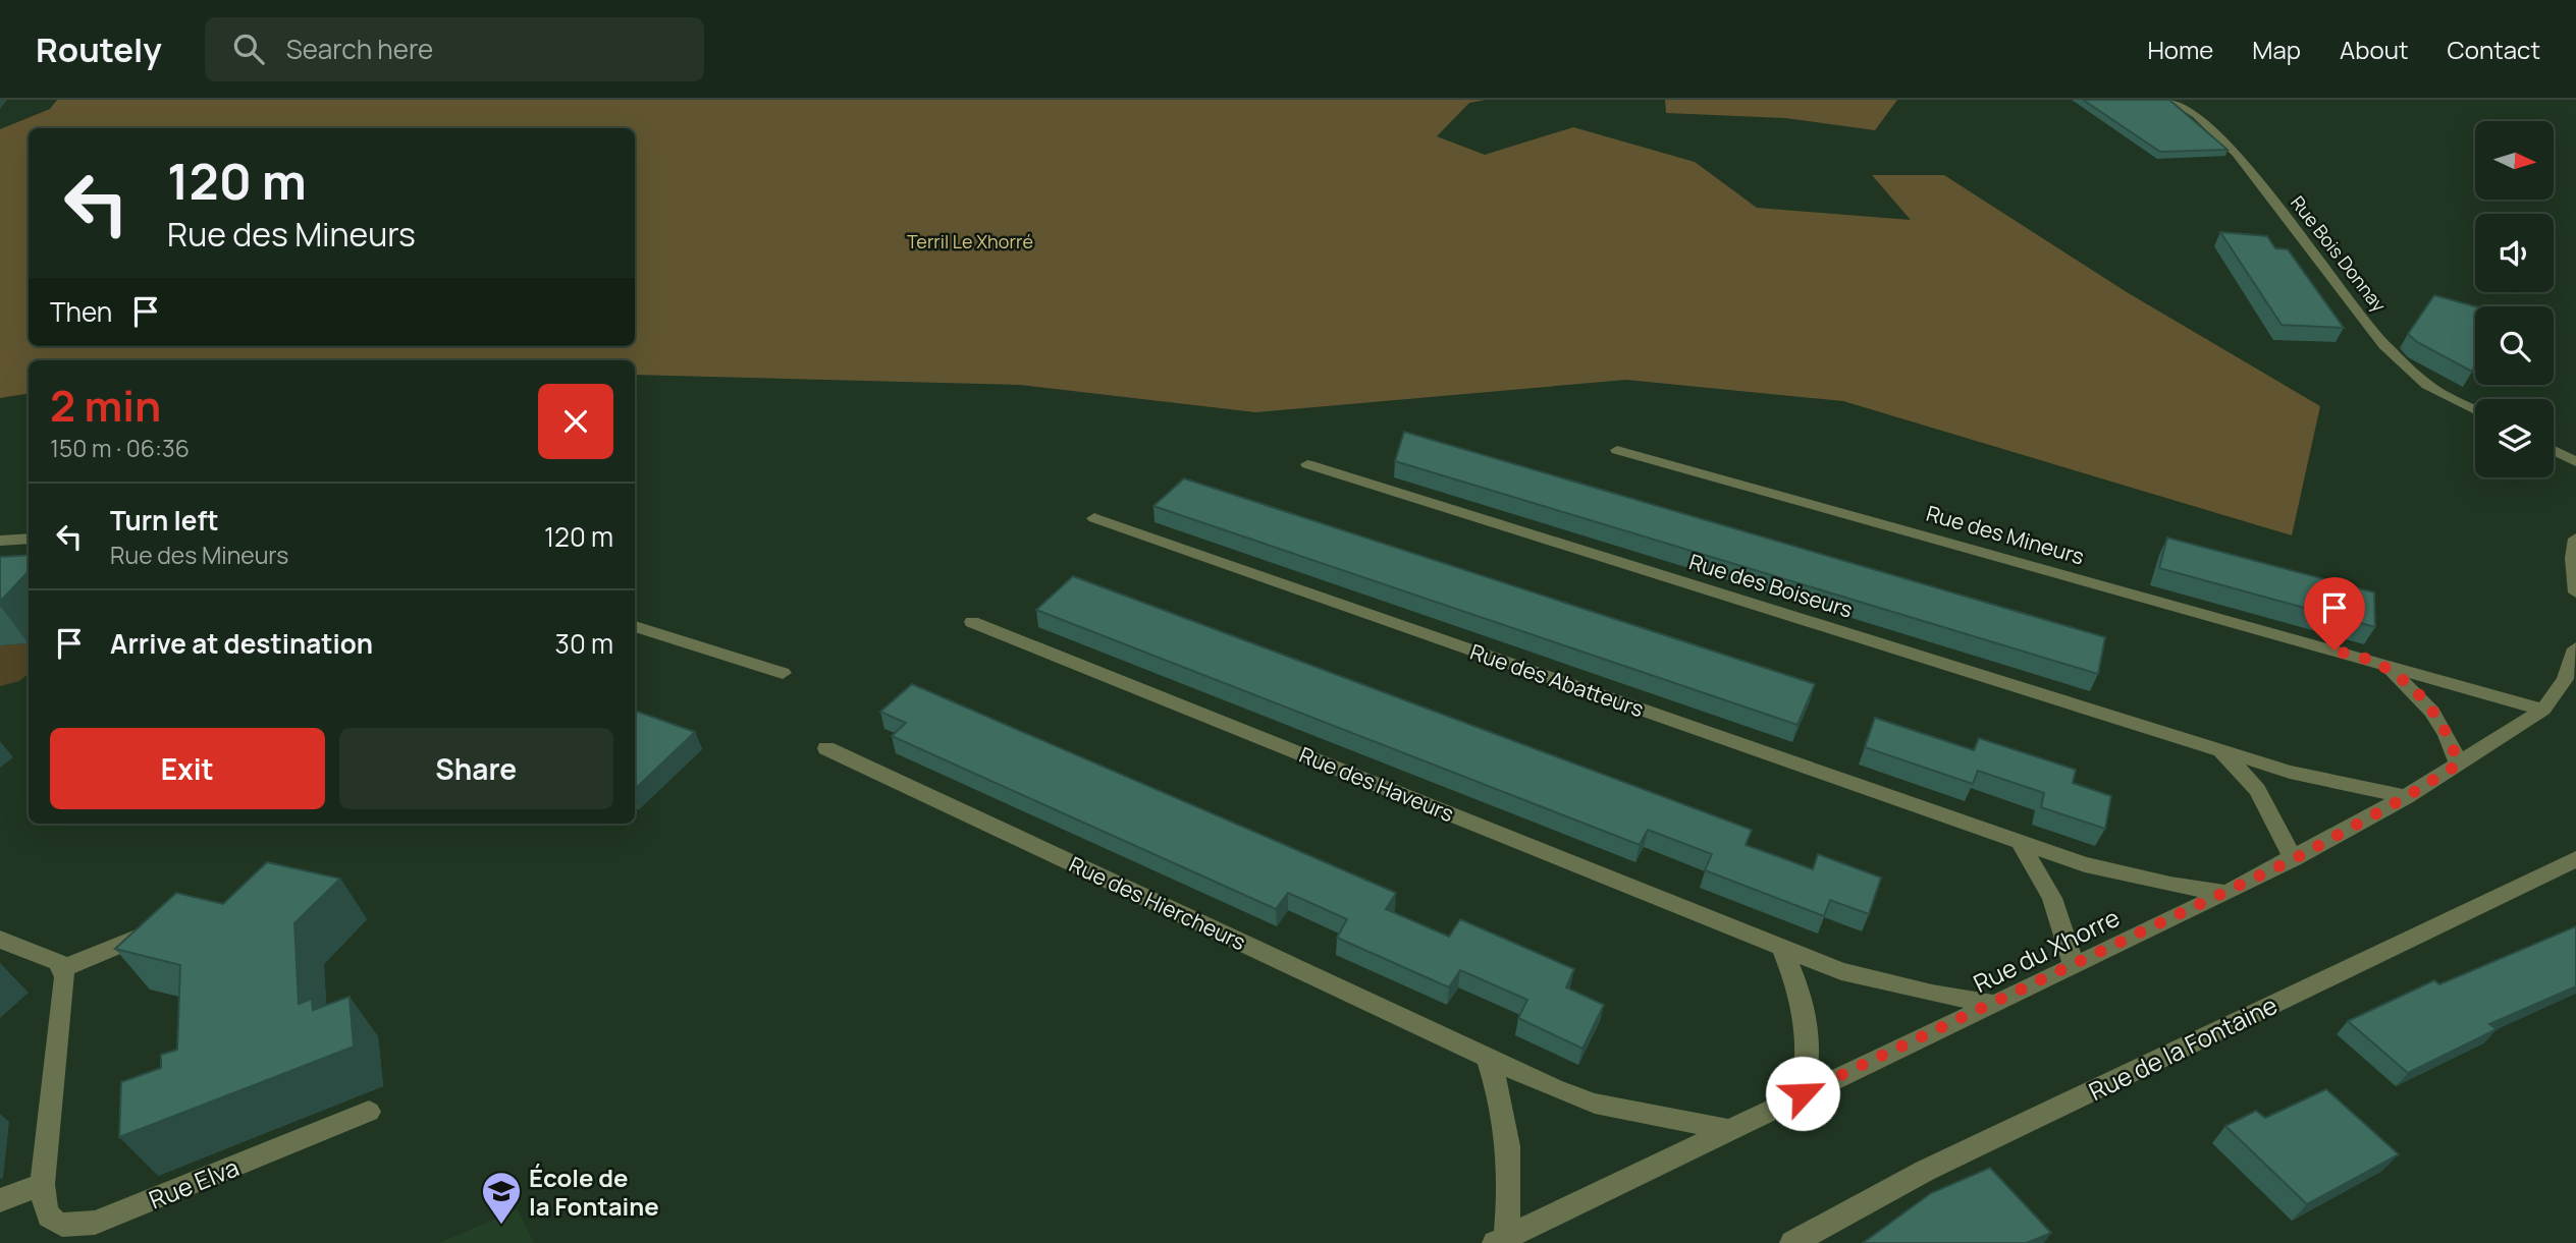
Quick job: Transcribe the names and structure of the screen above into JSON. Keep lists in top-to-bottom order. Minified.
{"streets":{"street":["Rue Bois Donnay","Rue des Mineurs","Rue des Boiseurs","Rue des Abatteurs","Rue des Haveurs","Rue des Hiercheurs","Rue du Xhorre","Rue de la Fontaine","Rue Elva"]},"crossings":[["Rue des Mineurs","Rue du Xhorre"],["Rue des Boiseurs","Rue du Xhorre"],["Rue des Abatteurs","Rue du Xhorre"],["Rue des Haveurs","Rue du Xhorre"],["Rue des Hiercheurs","Rue du Xhorre"]],"parks":["Terril Le Xhorré"],"places":{"school or university":["École de la Fontaine"]},"north":"right","page":{"header":"Routely","search":"Search here","nav":["Home","Map","About","Contact"],"turn":["120 m","Rue des Mineurs"],"then":"Then","heading":["2 min","150 m · 06:36"],"list":[{"name":"Turn left","note":"Rue des Mineurs","value":"120 m"},{"name":"Arrive at destination","value":"30 m"}],"buttons":["Exit","Share"]}}
